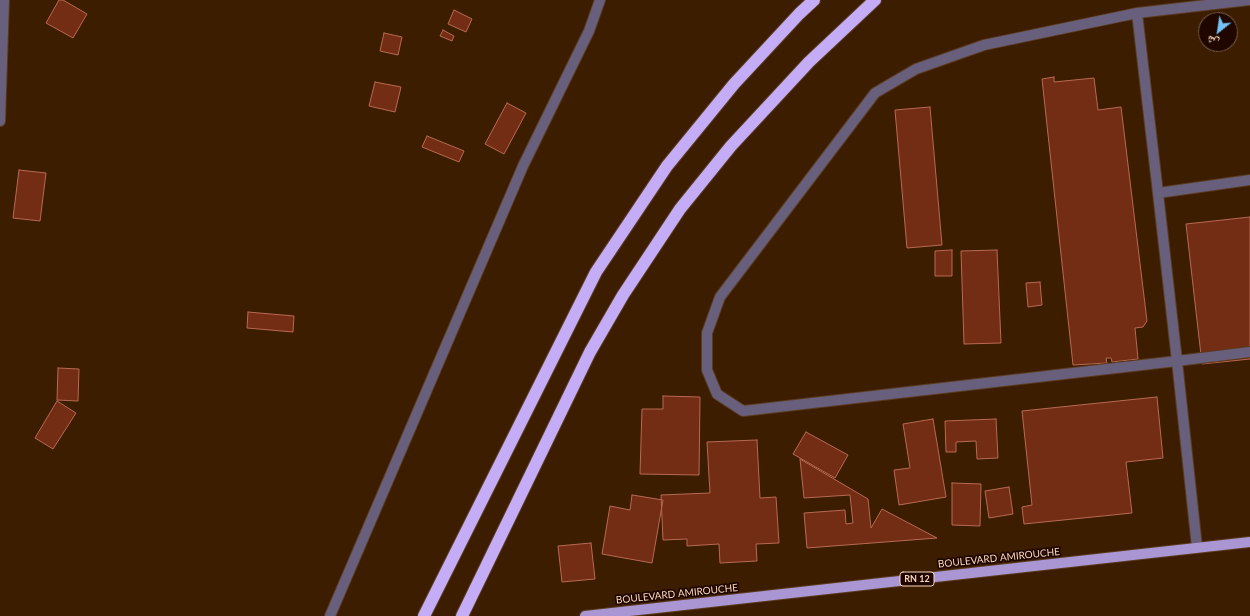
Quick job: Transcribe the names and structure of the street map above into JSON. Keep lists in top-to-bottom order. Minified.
{"streets":{"main road":["BOULEVARD AMIROUCHE","RN 12"]},"north":"bottom left"}
